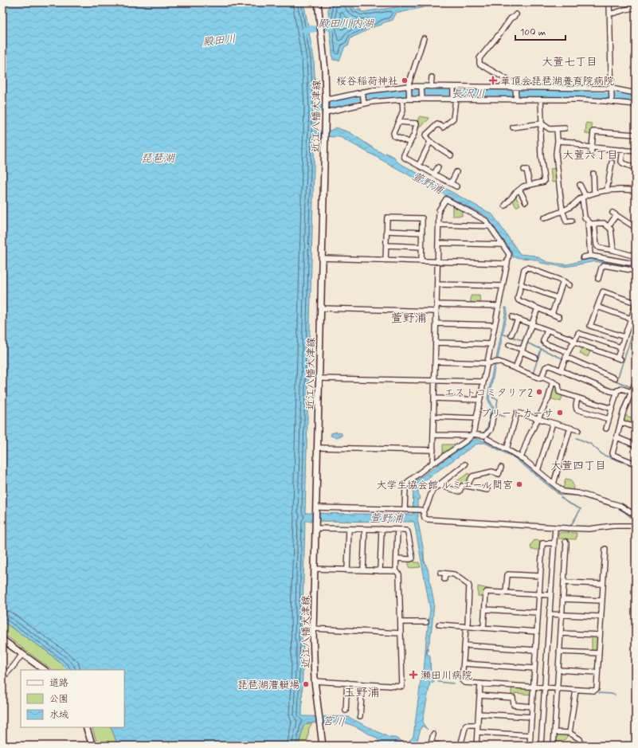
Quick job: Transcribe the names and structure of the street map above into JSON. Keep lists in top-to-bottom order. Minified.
{"streets":{"main road":["近江八幡大津線"]},"districts":["大萱七丁目","大萱六丁目","萱野浦","大萱四丁目","玉野浦"],"water":["殿田川内湖","殿田川","長沢川","琵琶湖","萱野浦","宮川"],"places":{"other":["桜谷稲荷神社","エストコミタリア2","プリートカーサ","大学生協会館 ルミエール間宮","琵琶湖漕艇場"],"health":["華頂会琵琶湖養育院病院","瀬田川病院"]},"legend":["道路","公園","水域"],"scale_bar":"100 m"}
